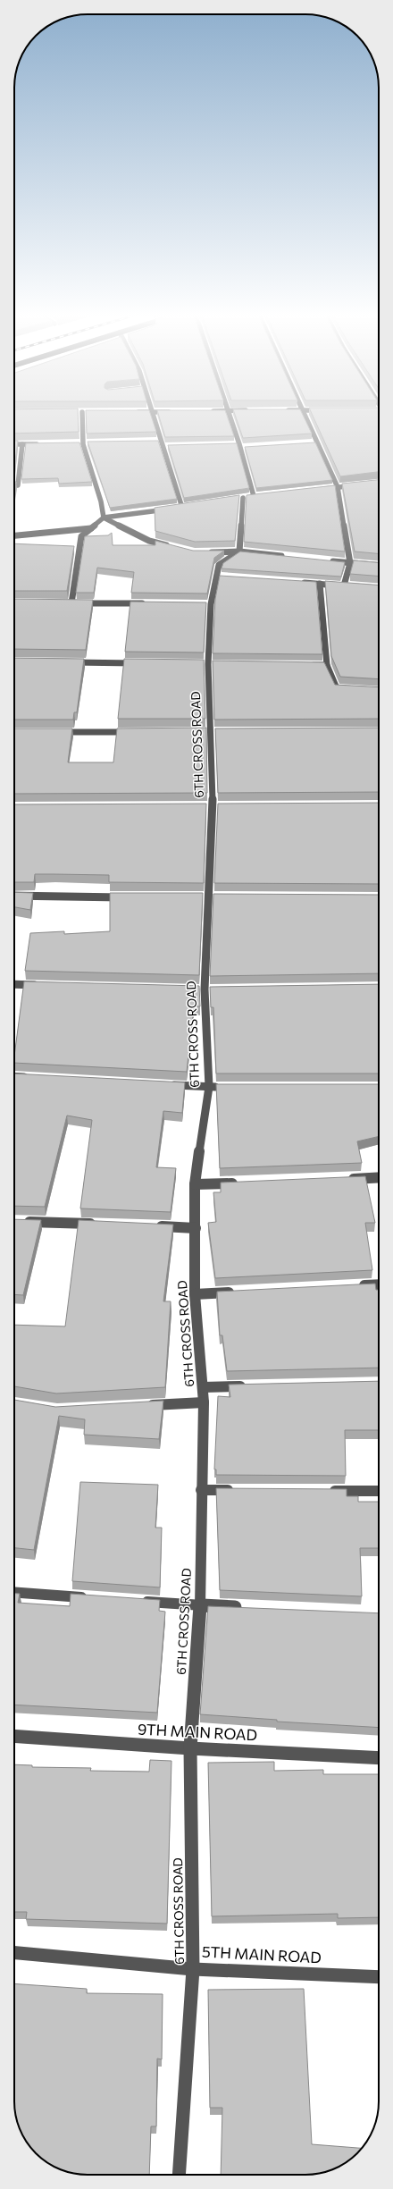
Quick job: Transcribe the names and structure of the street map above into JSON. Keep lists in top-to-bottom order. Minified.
{"streets":{"street":["6TH CROSS ROAD","9TH MAIN ROAD","5TH MAIN ROAD"]},"crossings":[["6TH CROSS ROAD","9TH MAIN ROAD"],["6TH CROSS ROAD","5TH MAIN ROAD"]]}
